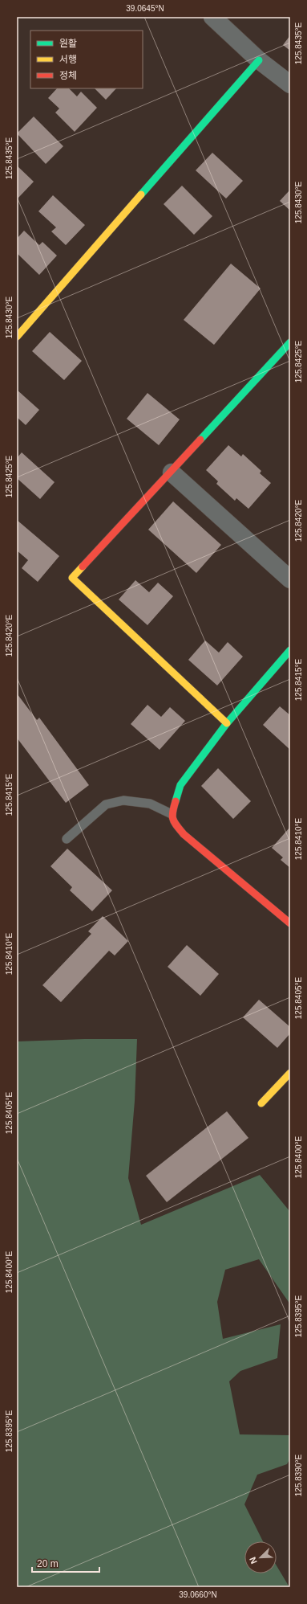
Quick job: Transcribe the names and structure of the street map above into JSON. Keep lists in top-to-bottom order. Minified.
{"legend":["원활","서행","정체"],"scale_bar":"20 m","north":"bottom left","coordinates":["39.0645°N","125.8435°E","125.8430°E","125.8425°E","125.8420°E","125.8415°E","125.8410°E","125.8405°E","125.8400°E","125.8395°E","125.8390°E","39.0660°N"]}
